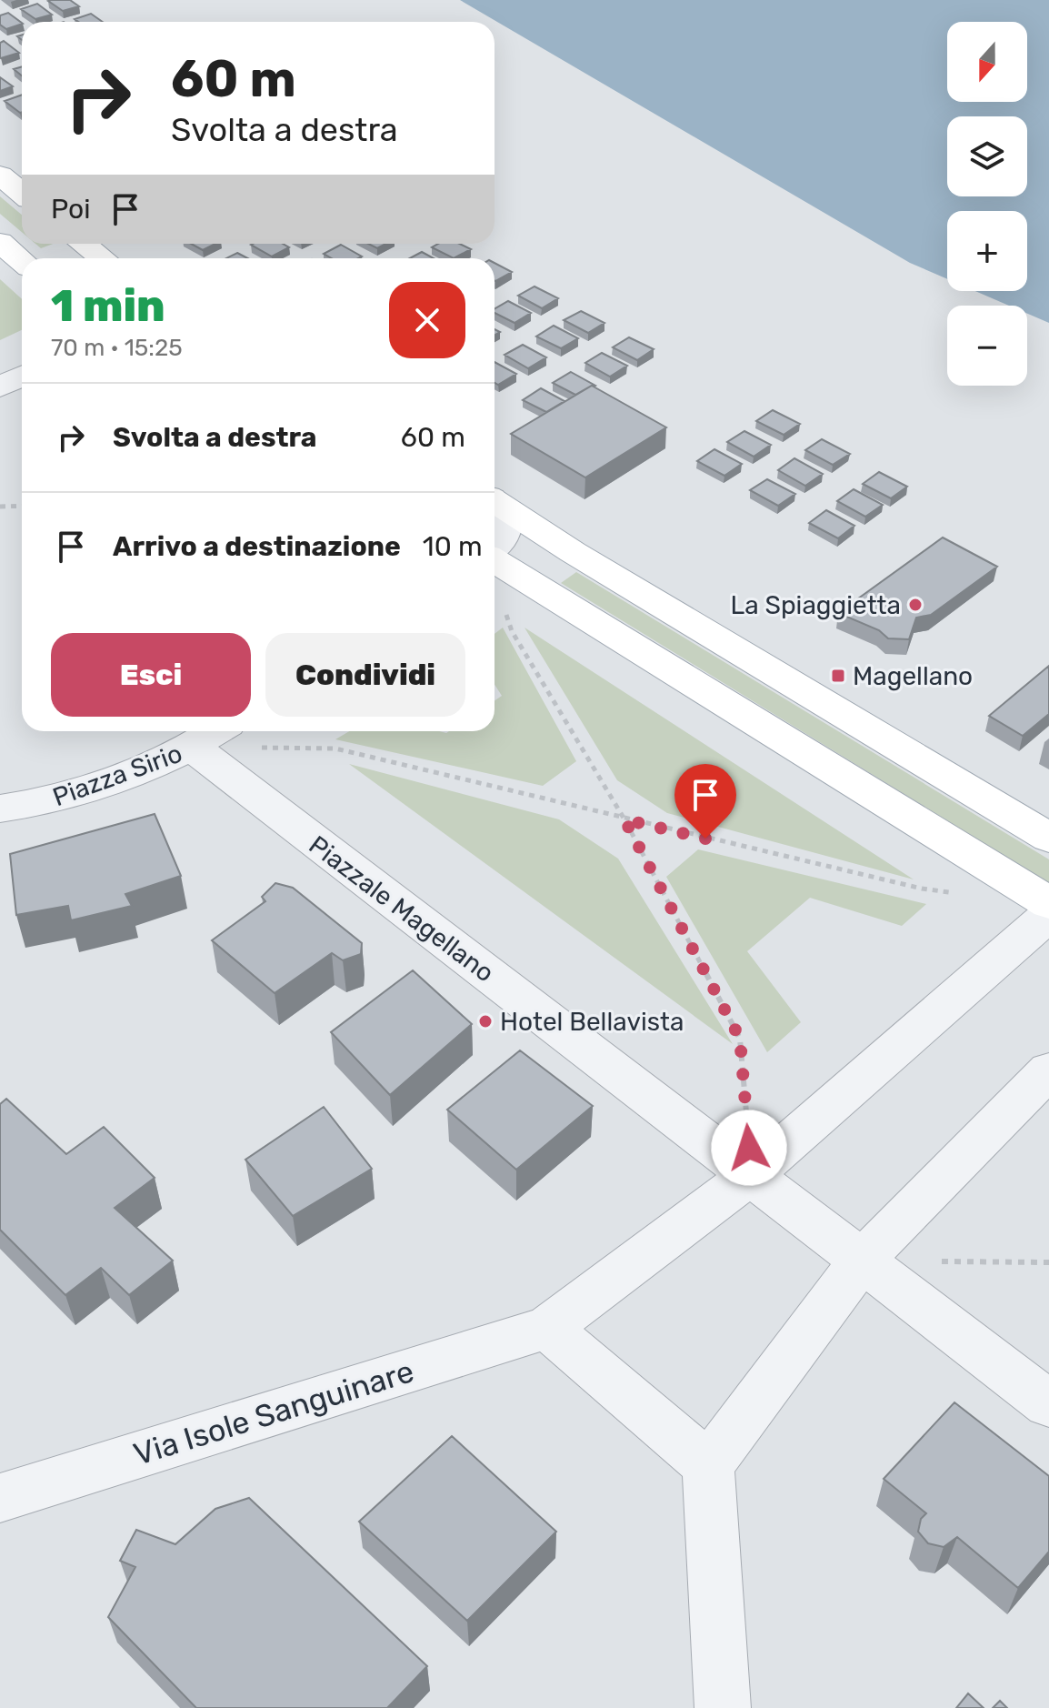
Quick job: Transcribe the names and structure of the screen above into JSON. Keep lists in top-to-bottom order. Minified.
{"streets":{"street":["Piazza Sirio","Piazzale Magellano","Via Isole Sanguinare"]},"crossings":[["Piazza Sirio","Piazzale Magellano"],["Piazzale Magellano","Via Isole Sanguinare"]],"places":{"other":["La Spiaggietta","Hotel Bellavista"],"transit":["Magellano"]},"north":"bottom","page":{"map_buttons":["+","−"],"turn":["60 m","Svolta a destra"],"then":"Poi","heading":["1 min","70 m · 15:25"],"list":[{"name":"Svolta a destra","value":"60 m"},{"name":"Arrivo a destinazione","value":"10 m"}],"buttons":["Esci","Condividi"]}}
